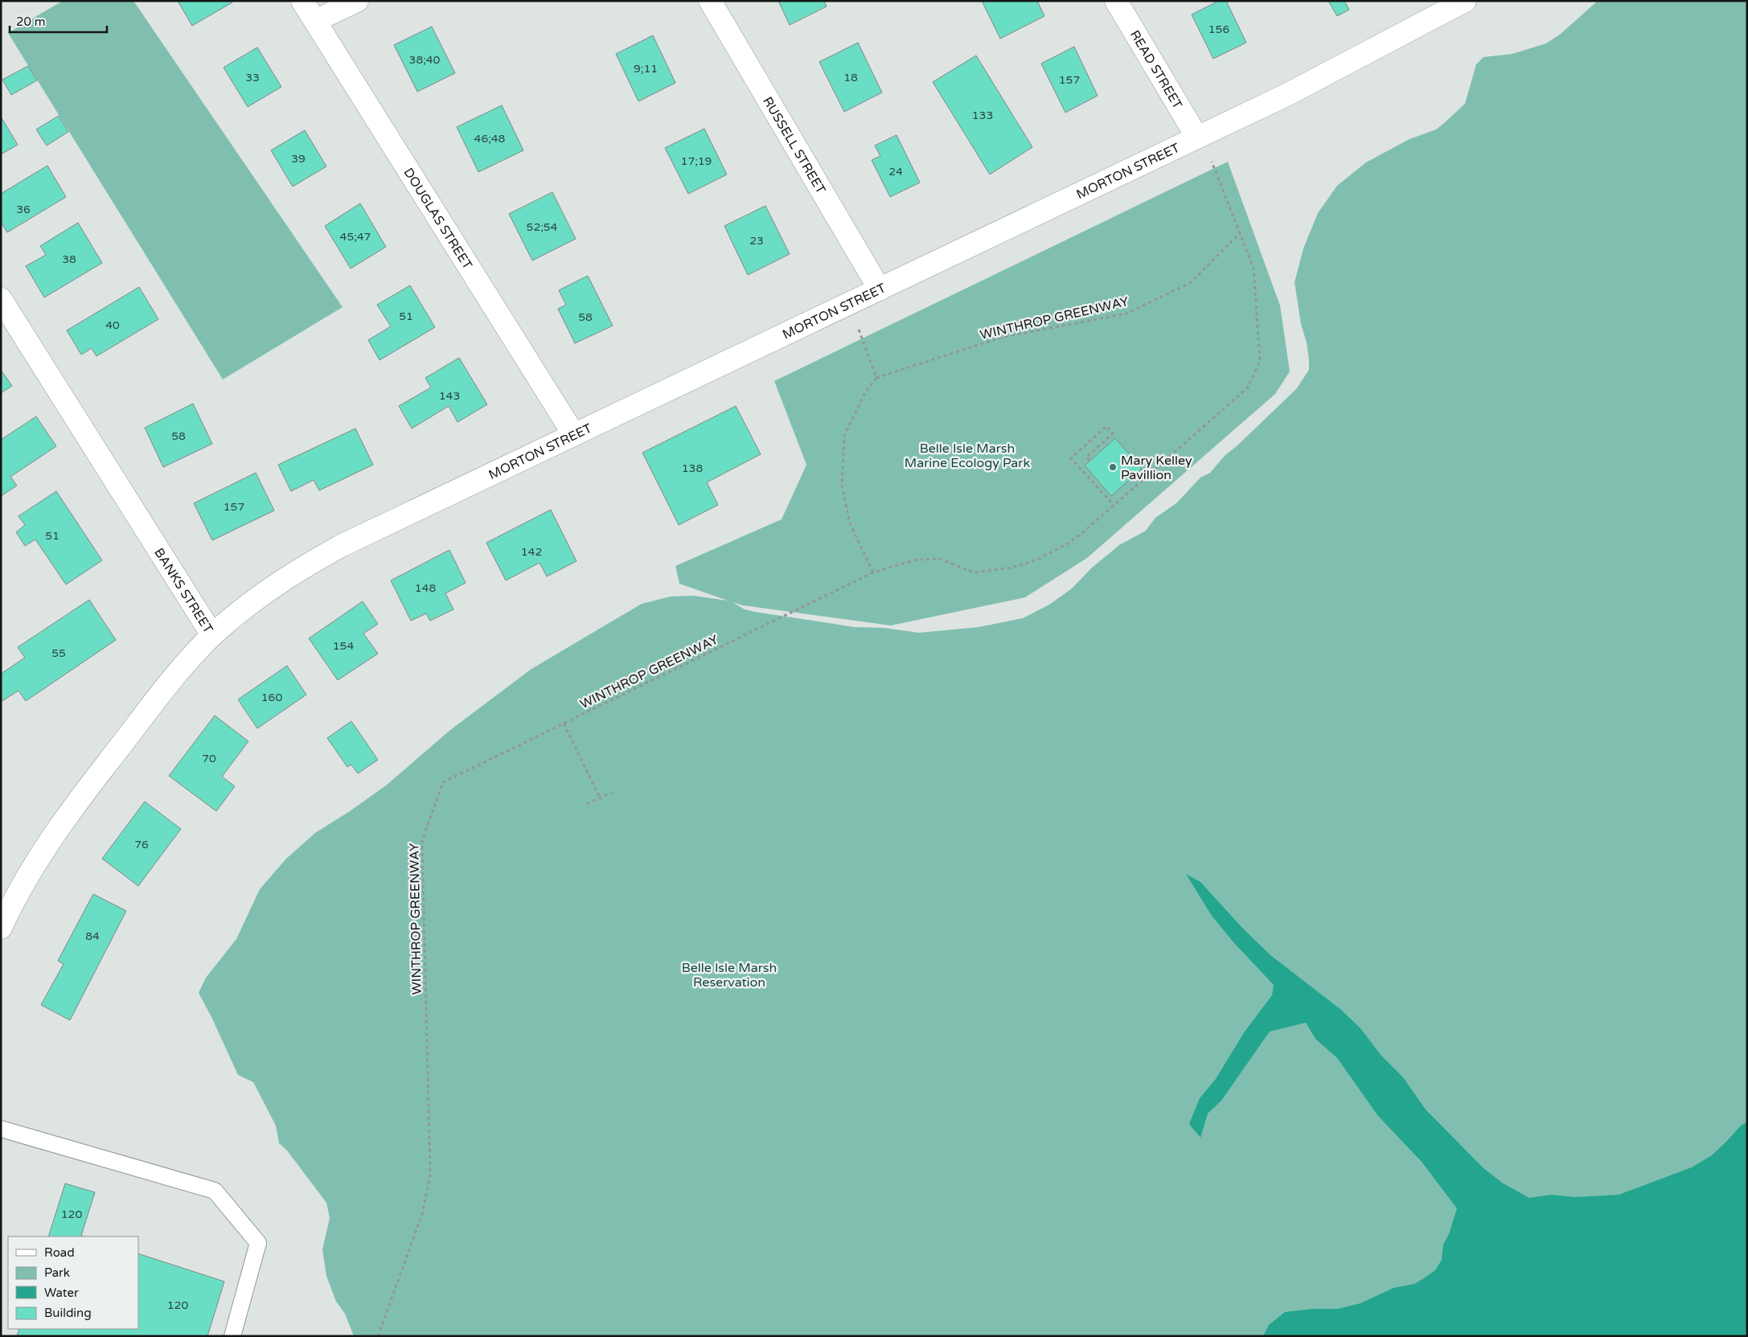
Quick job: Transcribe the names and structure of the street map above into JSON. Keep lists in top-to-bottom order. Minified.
{"streets":{"street":["READ STREET","RUSSELL STREET","MORTON STREET","DOUGLAS STREET","BANKS STREET"],"path":["WINTHROP GREENWAY"]},"crossings":[["READ STREET","MORTON STREET"],["READ STREET","WINTHROP GREENWAY"],["RUSSELL STREET","MORTON STREET"],["MORTON STREET","DOUGLAS STREET"],["MORTON STREET","WINTHROP GREENWAY"],["MORTON STREET","BANKS STREET"]],"parks":["Belle Isle Marsh Marine Ecology Park","Belle Isle Marsh Reservation"],"places":["Mary Kelley Pavillion"],"house_numbers":["156","38;40","9;11","33","18","157","133","46;48","39","17;19","24","36","52;54","45;47","23","38","51","58","40","143","58","138","157","51","142","148","154","55","160","70","76","84","120","120"],"legend":["Road","Park","Water","Building"],"scale_bar":"20 m"}
